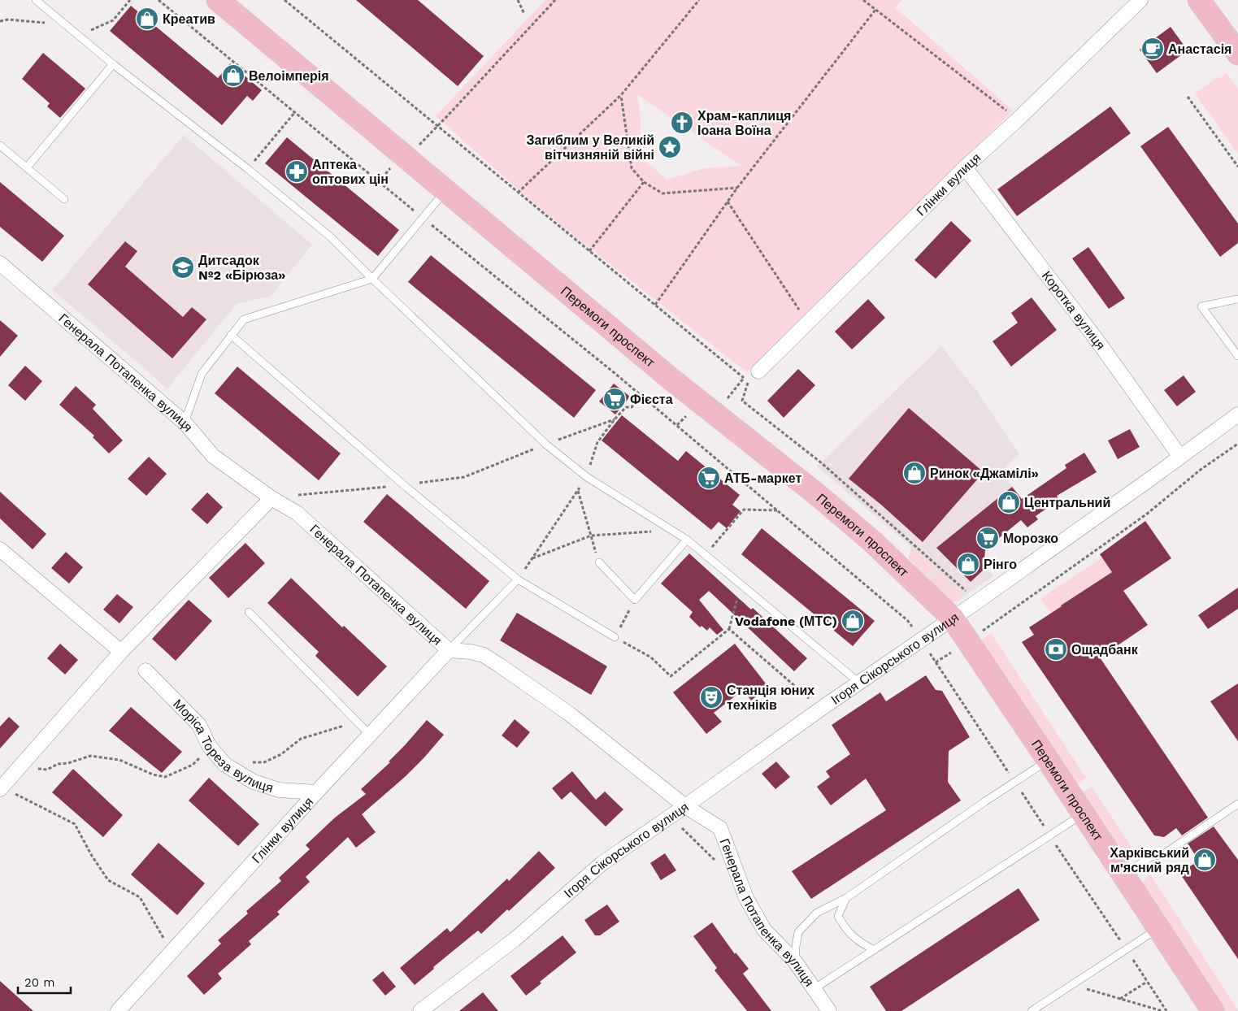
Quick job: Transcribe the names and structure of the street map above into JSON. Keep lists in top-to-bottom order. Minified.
{"streets":{"main road":["Перемоги проспект"],"street":["Глінки вулиця","Коротка вулиця","Генерала Потапенка вулиця","Ігоря Сікорського вулиця","Моріса Тореза вулиця"]},"crossings":[["Глінки вулиця","Коротка вулиця"],["Глінки вулиця","Генерала Потапенка вулиця"],["Глінки вулиця","Моріса Тореза вулиця"],["Коротка вулиця","Ігоря Сікорського вулиця"],["Перемоги проспект","Ігоря Сікорського вулиця"],["Генерала Потапенка вулиця","Ігоря Сікорського вулиця"]],"places":{"shop":["Креатив","Велоімперія","Ринок «Джамілі»","Центральний","Рінго","Vodafone (МТС)","Харківський м'ясний ряд"],"cafe":["Анастасія"],"church":["Храм-каплиця Іоана Воїна"],"place":["Загиблим у Великій вітчизняній війні"],"pharmacy":["Аптека оптових цін"],"school or university":["Дитсадок №2 «Бірюза»"],"supermarket":["Фієста","АТБ-маркет","Морозко"],"bank":["Ощадбанк"],"theatre":["Станція юних техніків"]},"scale_bar":"20 m"}
